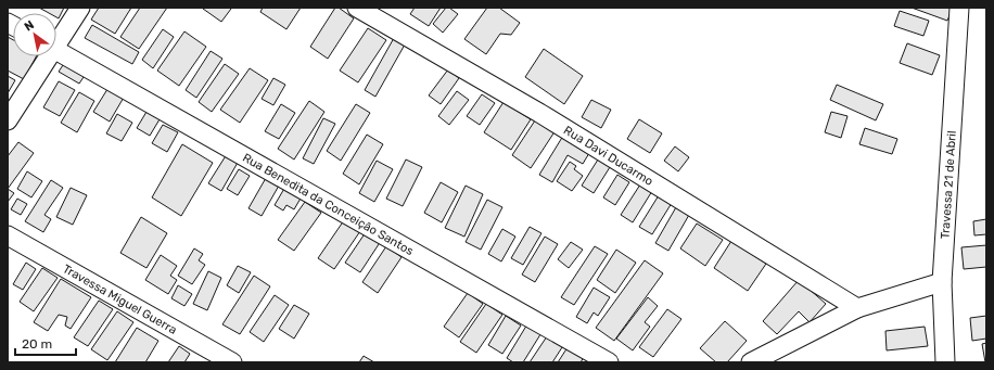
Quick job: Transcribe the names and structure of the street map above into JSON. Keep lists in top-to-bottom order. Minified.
{"streets":{"street":["Rua Davi Ducarmo","Travessa 21 de Abril","Rua Benedita da Conceição Santos","Travessa Miguel Guerra"]},"scale_bar":"20 m","north":"top left"}
